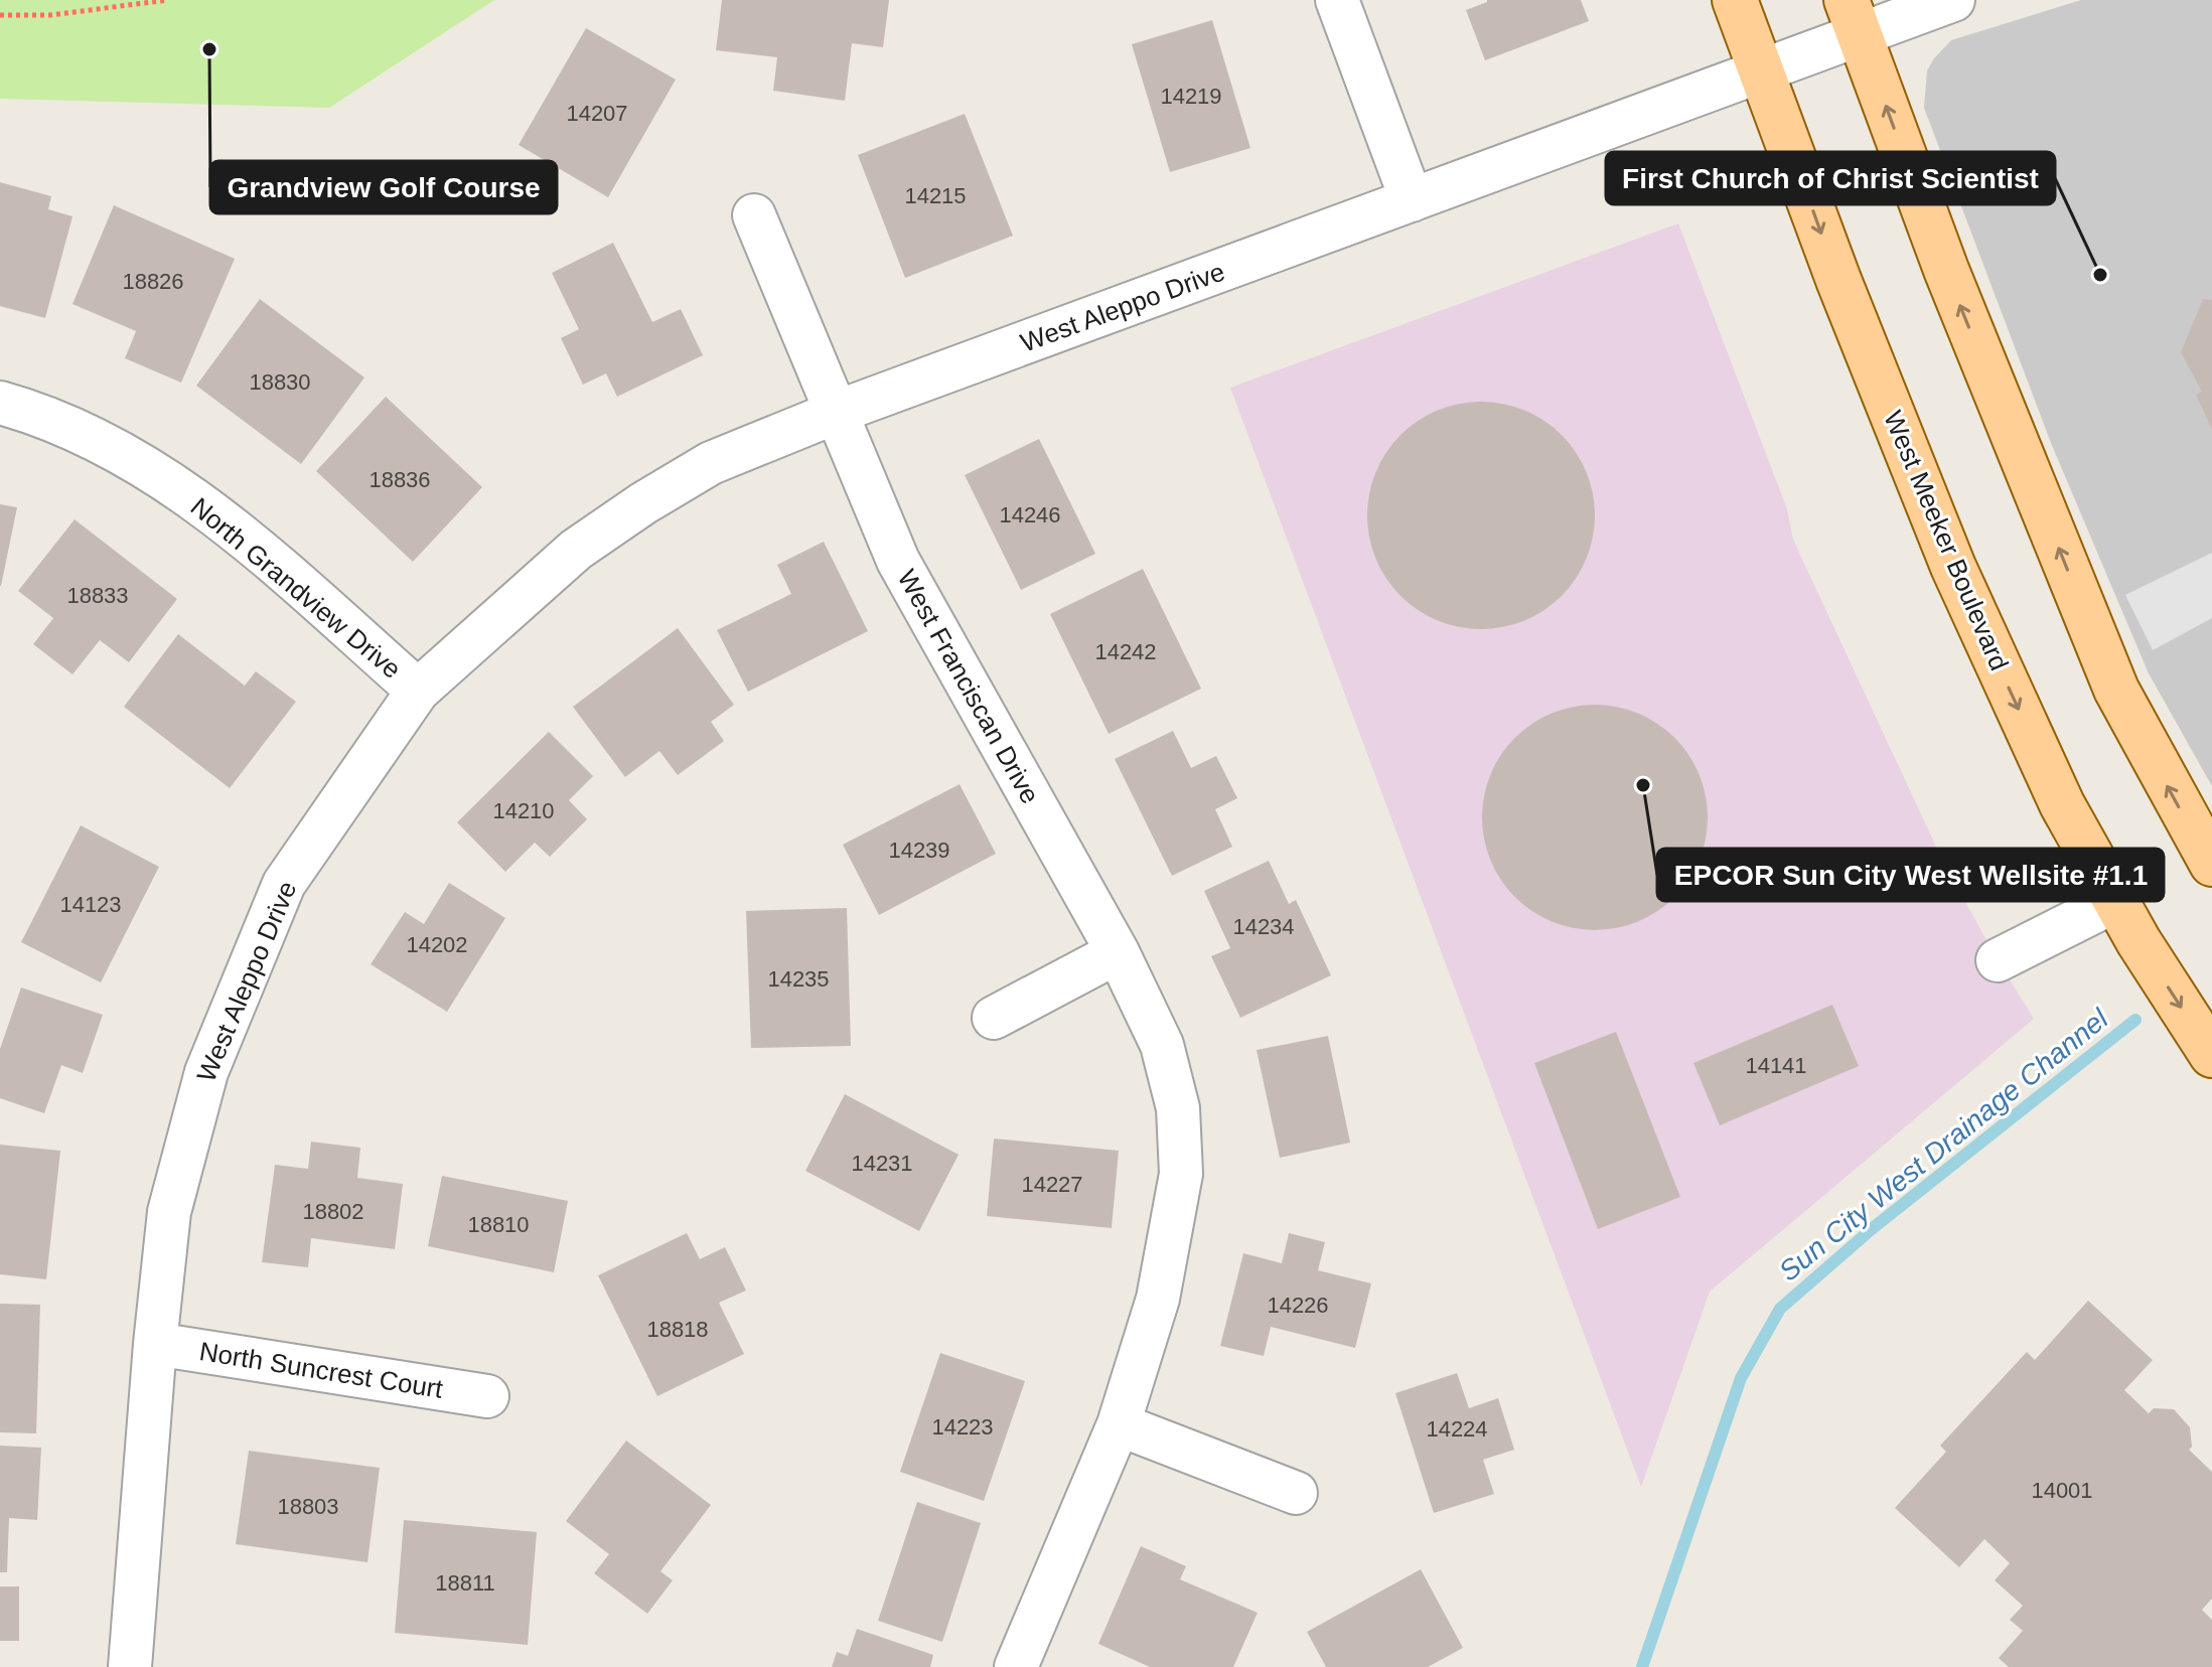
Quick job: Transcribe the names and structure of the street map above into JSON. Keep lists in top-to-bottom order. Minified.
{"streets":{"main road":["West Meeker Boulevard"],"street":["West Aleppo Drive","North Grandview Drive","West Franciscan Drive","North Suncrest Court"]},"crossings":[["West Aleppo Drive","West Meeker Boulevard"],["West Aleppo Drive","North Grandview Drive"],["West Aleppo Drive","West Franciscan Drive"],["West Aleppo Drive","North Suncrest Court"]],"water":["Sun City West Drainage Channel"],"places":["Grandview Golf Course","First Church of Christ Scientist","EPCOR Sun City West Wellsite #1.1"],"house_numbers":["14219","14207","14215","18826","18830","18836","14246","18833","14242","14210","14239","14123","14234","14202","14235","14141","14231","14227","18802","18810","14226","18818","14223","14224","14001","18803","18811"]}
